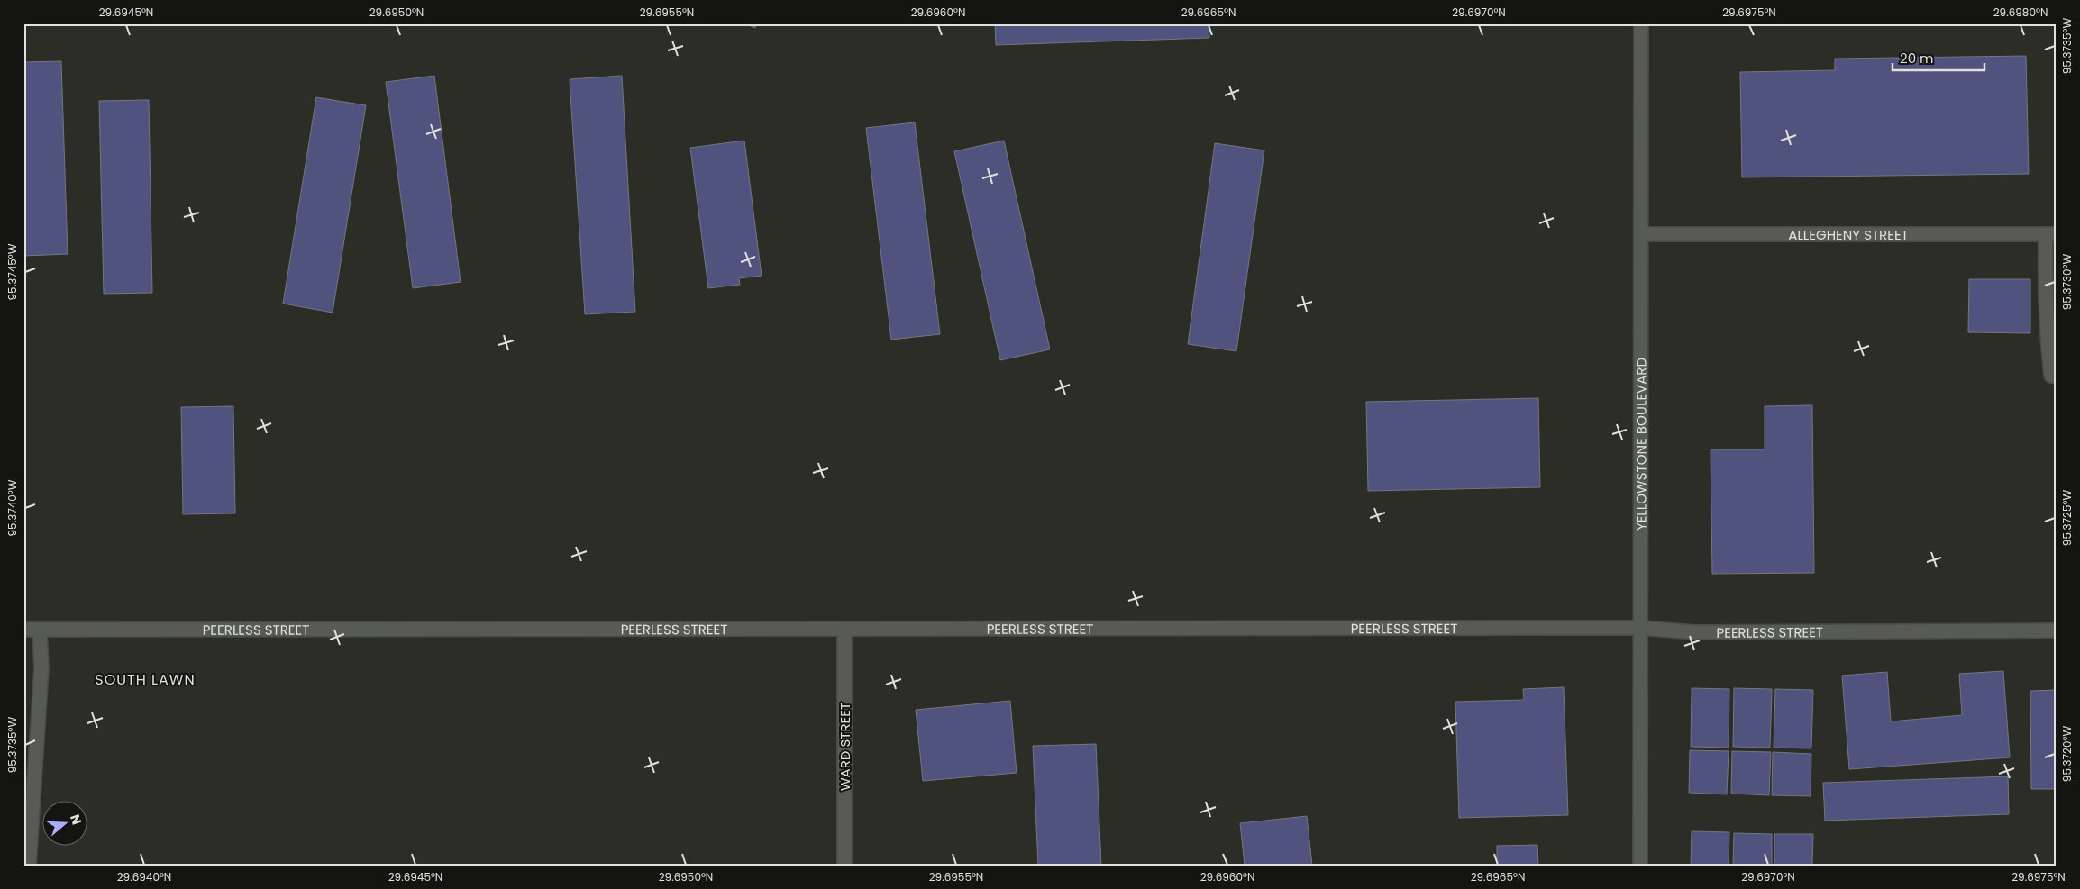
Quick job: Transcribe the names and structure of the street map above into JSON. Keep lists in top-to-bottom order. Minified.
{"streets":{"street":["ALLEGHENY STREET","YELLOWSTONE BOULEVARD","PEERLESS STREET","WARD STREET"]},"crossings":[["ALLEGHENY STREET","YELLOWSTONE BOULEVARD"],["YELLOWSTONE BOULEVARD","PEERLESS STREET"],["PEERLESS STREET","WARD STREET"]],"districts":["SOUTH LAWN"],"scale_bar":"20 m","north":"right","coordinates":["29.6945°N","29.6950°N","29.6955°N","29.6960°N","29.6965°N","29.6970°N","29.6975°N","29.6980°N","95.3735°W","95.3745°W","95.3730°W","95.3740°W","95.3725°W","95.3720°W","29.6940°N"]}
